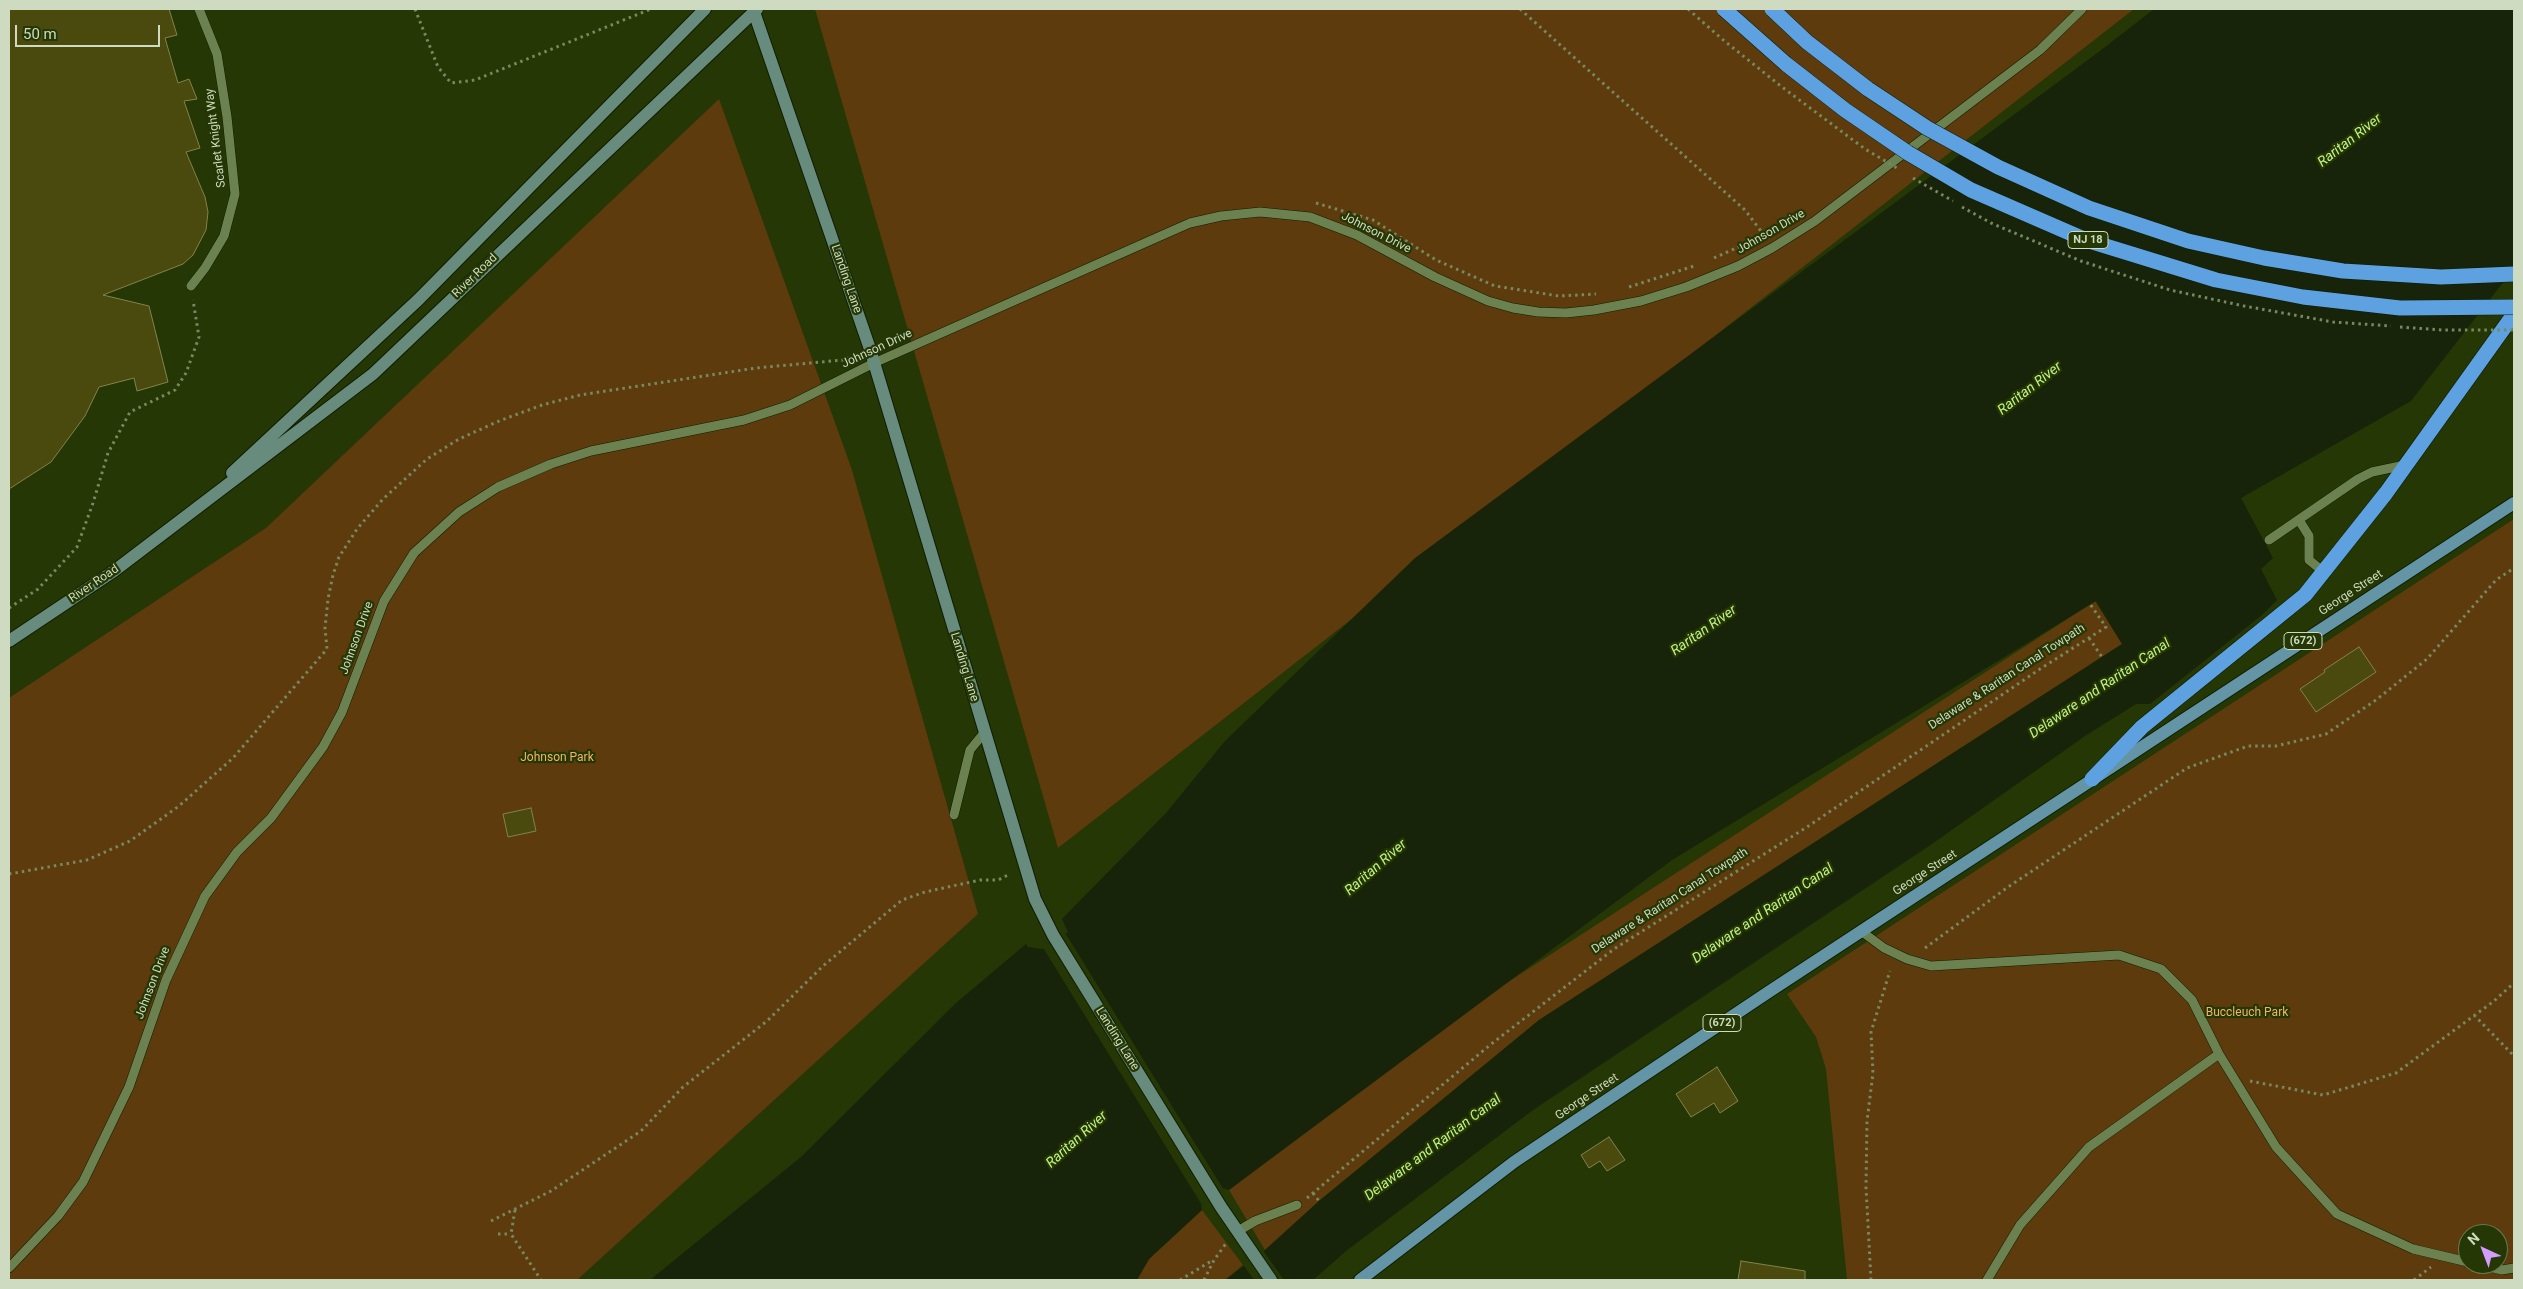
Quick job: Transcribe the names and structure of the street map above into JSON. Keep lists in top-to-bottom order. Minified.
{"streets":{"highway":["NJ 18"],"main road":["River Road","Landing Lane","George Street","(672)"],"lane":["Scarlet Knight Way","Johnson Drive"],"path":["Delaware & Raritan Canal Towpath"]},"crossings":[["Johnson Drive","Landing Lane"],["River Road","Landing Lane"]],"water":["Raritan River","Delaware and Raritan Canal"],"parks":["Johnson Park","Buccleuch Park"],"scale_bar":"50 m","north":"top left"}
